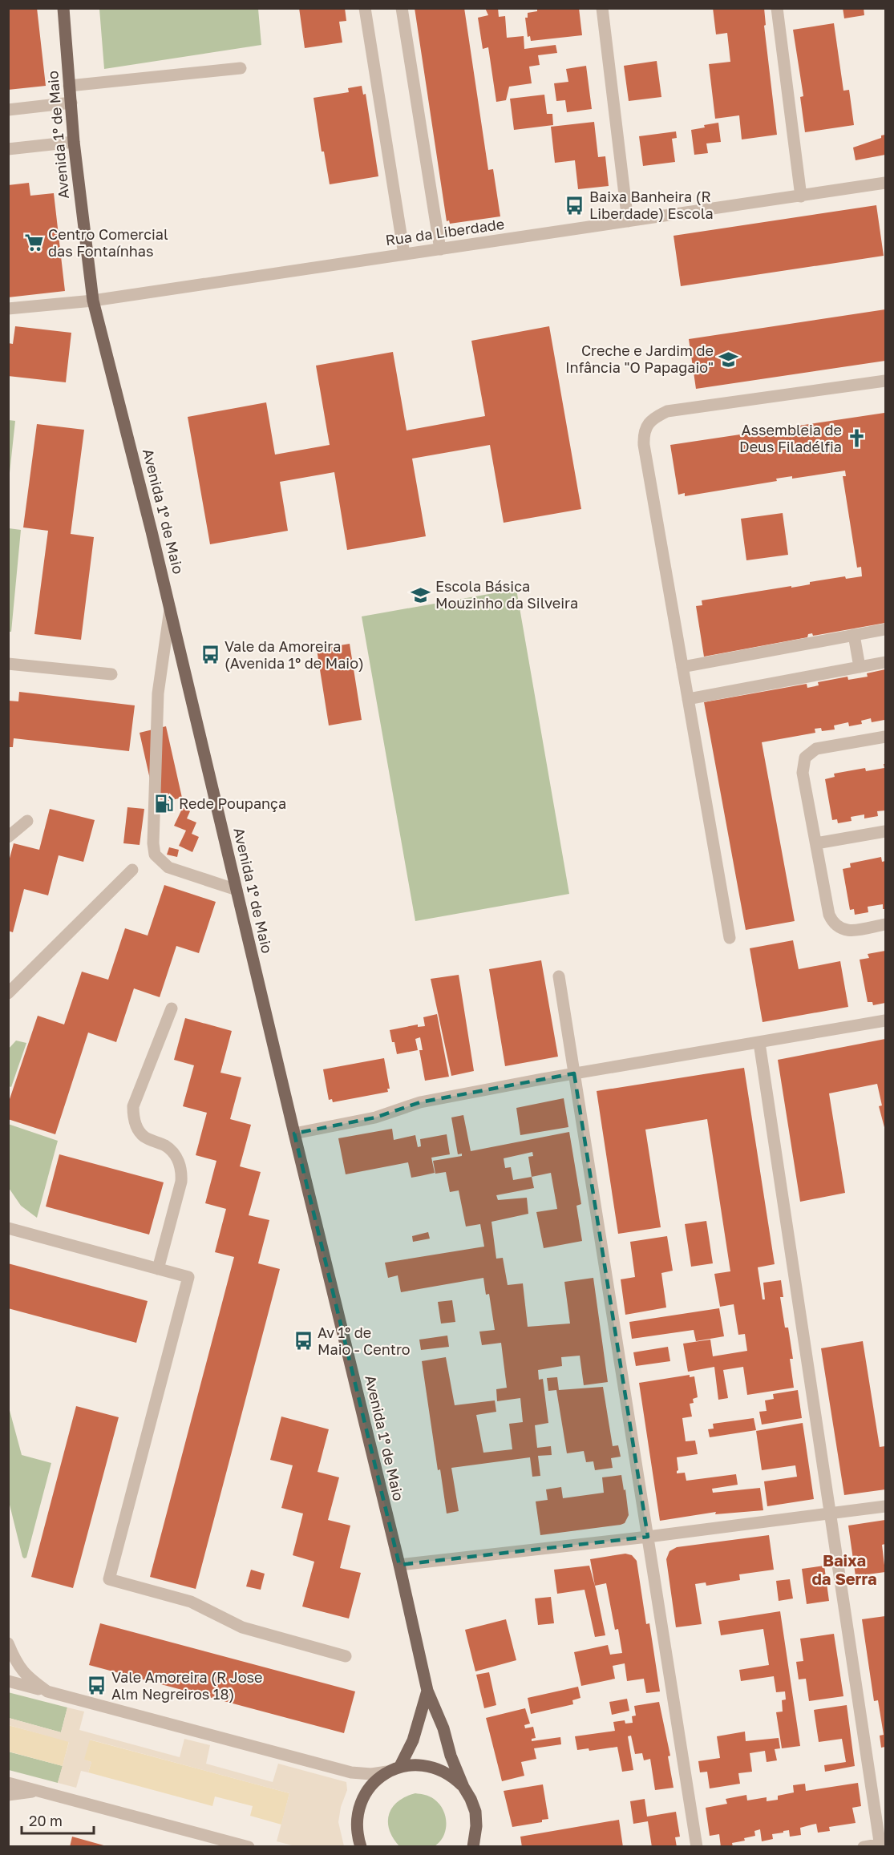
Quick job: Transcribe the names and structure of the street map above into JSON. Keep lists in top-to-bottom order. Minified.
{"streets":{"main road":["Avenida 1º de Maio"],"street":["Rua da Liberdade"]},"crossings":[["Avenida 1º de Maio","Rua da Liberdade"]],"districts":["Baixa da Serra"],"places":{"bus stop":["Baixa Banheira (R Liberdade) Escola","Vale da Amoreira (Avenida 1º de Maio)","Av 1º de Maio - Centro","Vale Amoreira (R Jose Alm Negreiros 18)"],"supermarket":["Centro Comercial das Fontaínhas"],"school or university":["Creche e Jardim de Infância \"O Papagaio\"","Escola Básica Mouzinho da Silveira"],"church":["Assembleia de Deus Filadélfia"],"fuel station":["Rede Poupança"]},"scale_bar":"20 m"}
